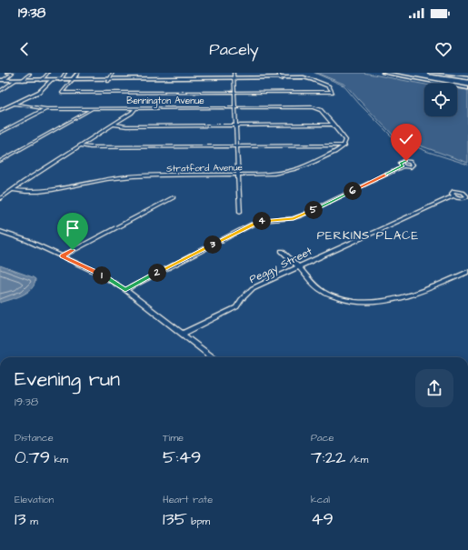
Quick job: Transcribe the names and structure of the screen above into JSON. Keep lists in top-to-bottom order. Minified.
{"streets":{"street":["Bennington Avenue","Stratford Avenue","Peggy Street"]},"districts":["PERKINS PLACE"],"page":{"status":"19:38","header":"Pacely","pins":["6","5","4","3","2","1"],"heading":["Evening run","19:38"],"stats":[["Distance","0.79 km"],["Time","5:49"],["Pace","7:22 /km"],["Elevation","13 m"],["Heart rate","135 bpm"],["kcal","49"]]}}
